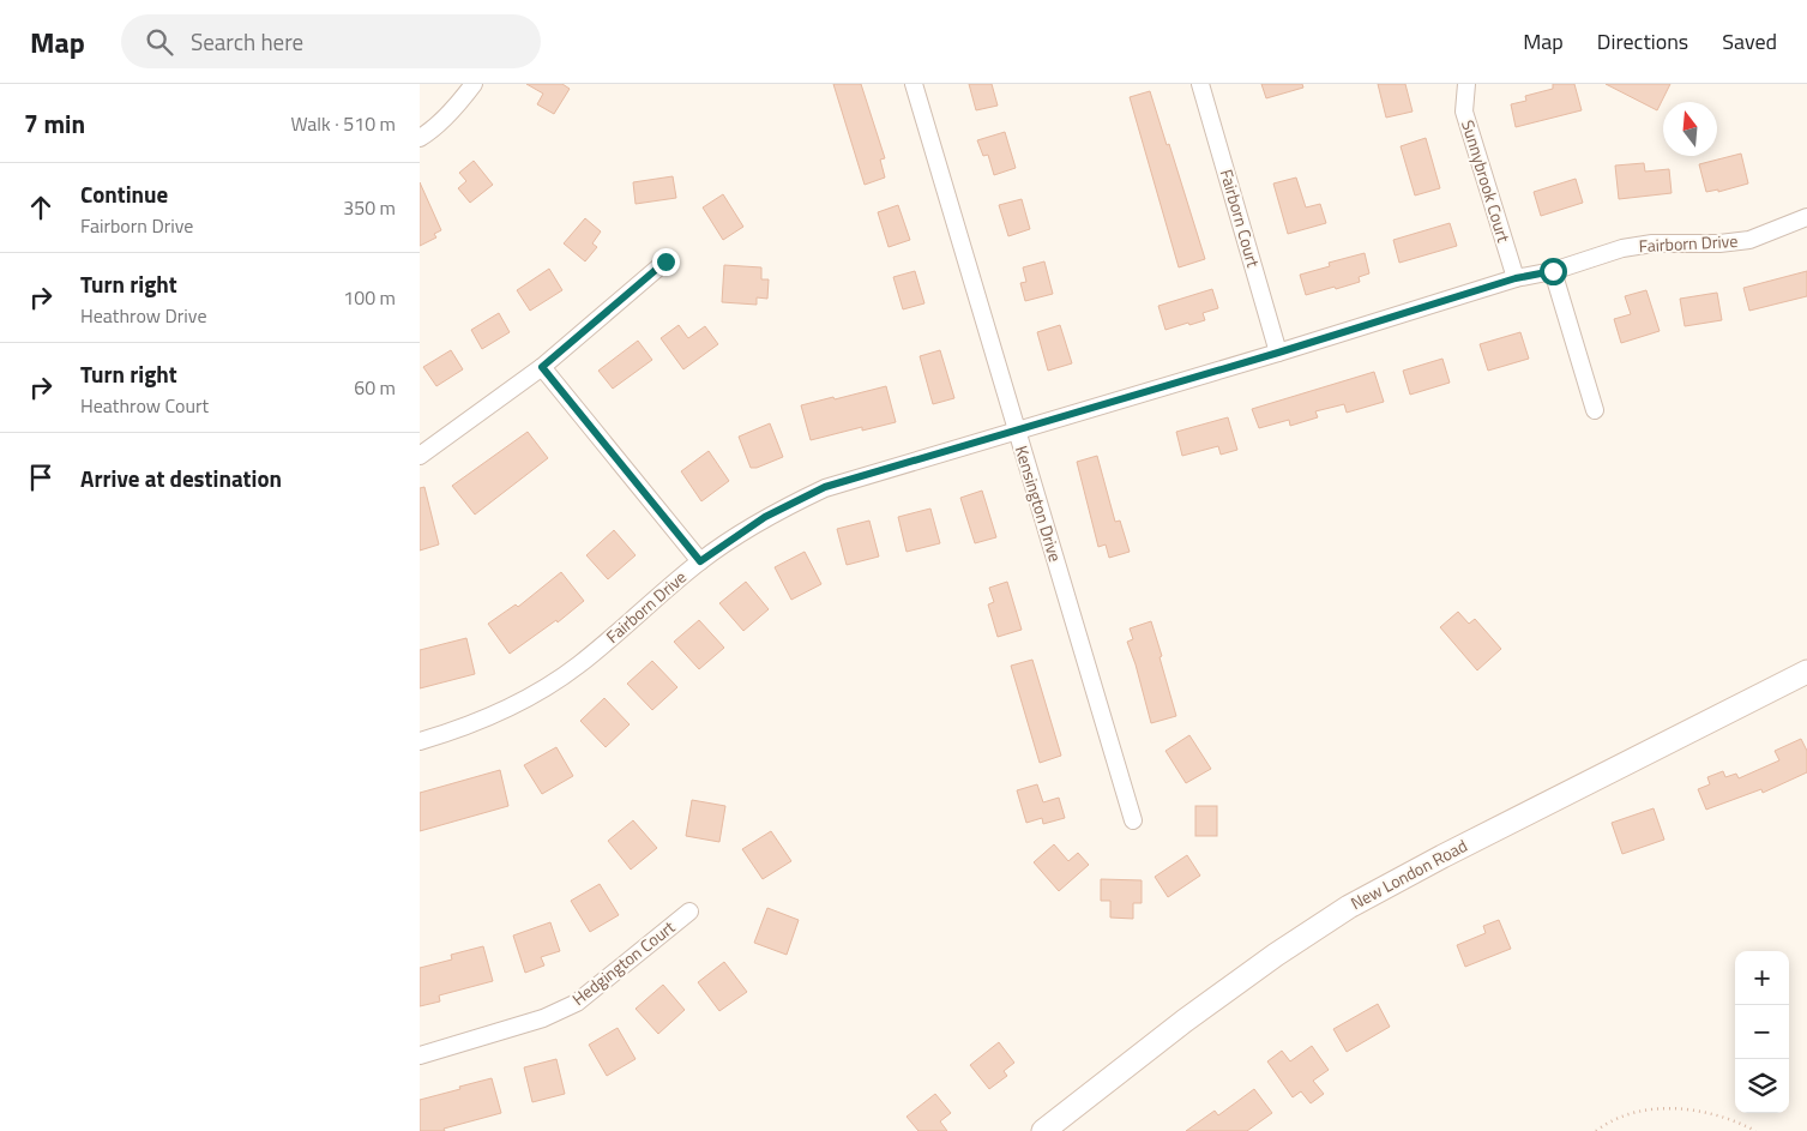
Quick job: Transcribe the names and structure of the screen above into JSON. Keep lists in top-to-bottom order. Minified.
{"streets":{"street":["Sunnybrook Court","Fairborn Court","Fairborn Drive","Kensington Drive","New London Road","Hedgington Court"]},"crossings":[["Sunnybrook Court","Fairborn Drive"],["Fairborn Court","Fairborn Drive"],["Fairborn Drive","Kensington Drive"]],"north":"top","page":{"header":"Map","search":"Search here","nav":["Map","Directions","Saved"],"heading":["7 min","Walk · 510 m"],"list":[["Continue","Fairborn Drive","350 m"],["Turn right","Heathrow Drive","100 m"],["Turn right","Heathrow Court","60 m"],"Arrive at destination"],"map_buttons":["+","−"]}}
